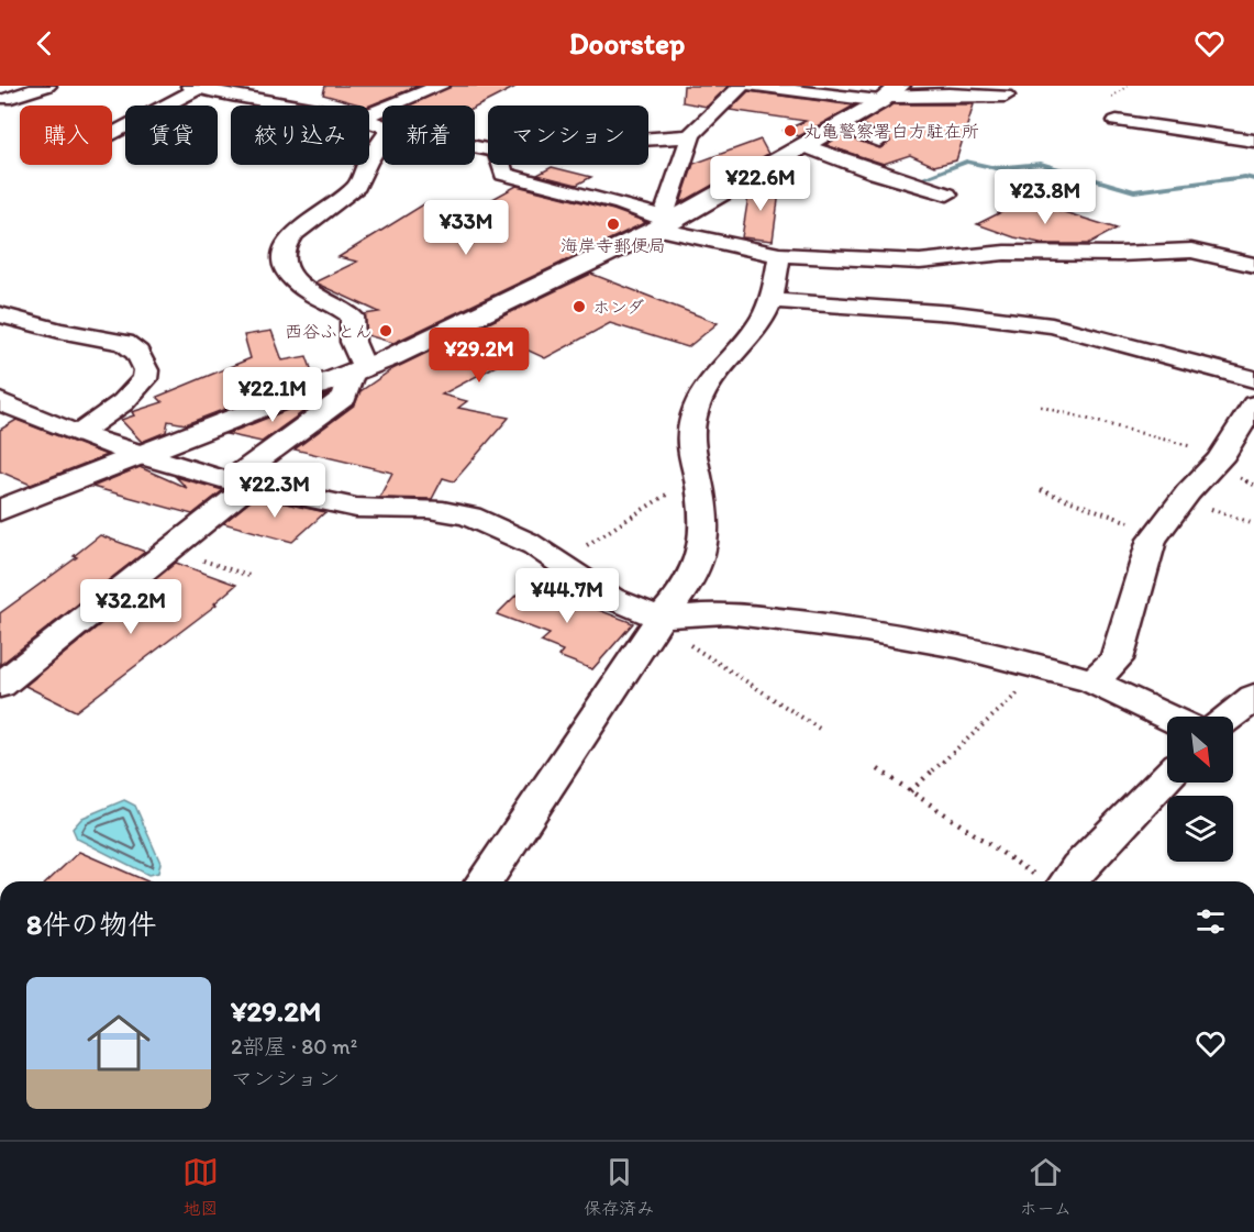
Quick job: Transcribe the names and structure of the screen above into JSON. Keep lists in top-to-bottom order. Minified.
{"places":["丸亀警察署白方駐在所","海岸寺郵便局","ホンダ","西谷ふとん"],"north":"bottom right","page":{"header":"Doorstep","chip":["購入","賃貸","絞り込み","新着","マンション"],"price":["¥22.6M","¥23.8M","¥33M","¥29.2M","¥22.1M","¥22.3M","¥44.7M","¥32.2M"],"heading":"8件の物件","list":[{"name":"¥29.2M","note":"2部屋 · 80 m² · マンション"}],"tabs":["地図","保存済み","ホーム"]}}
